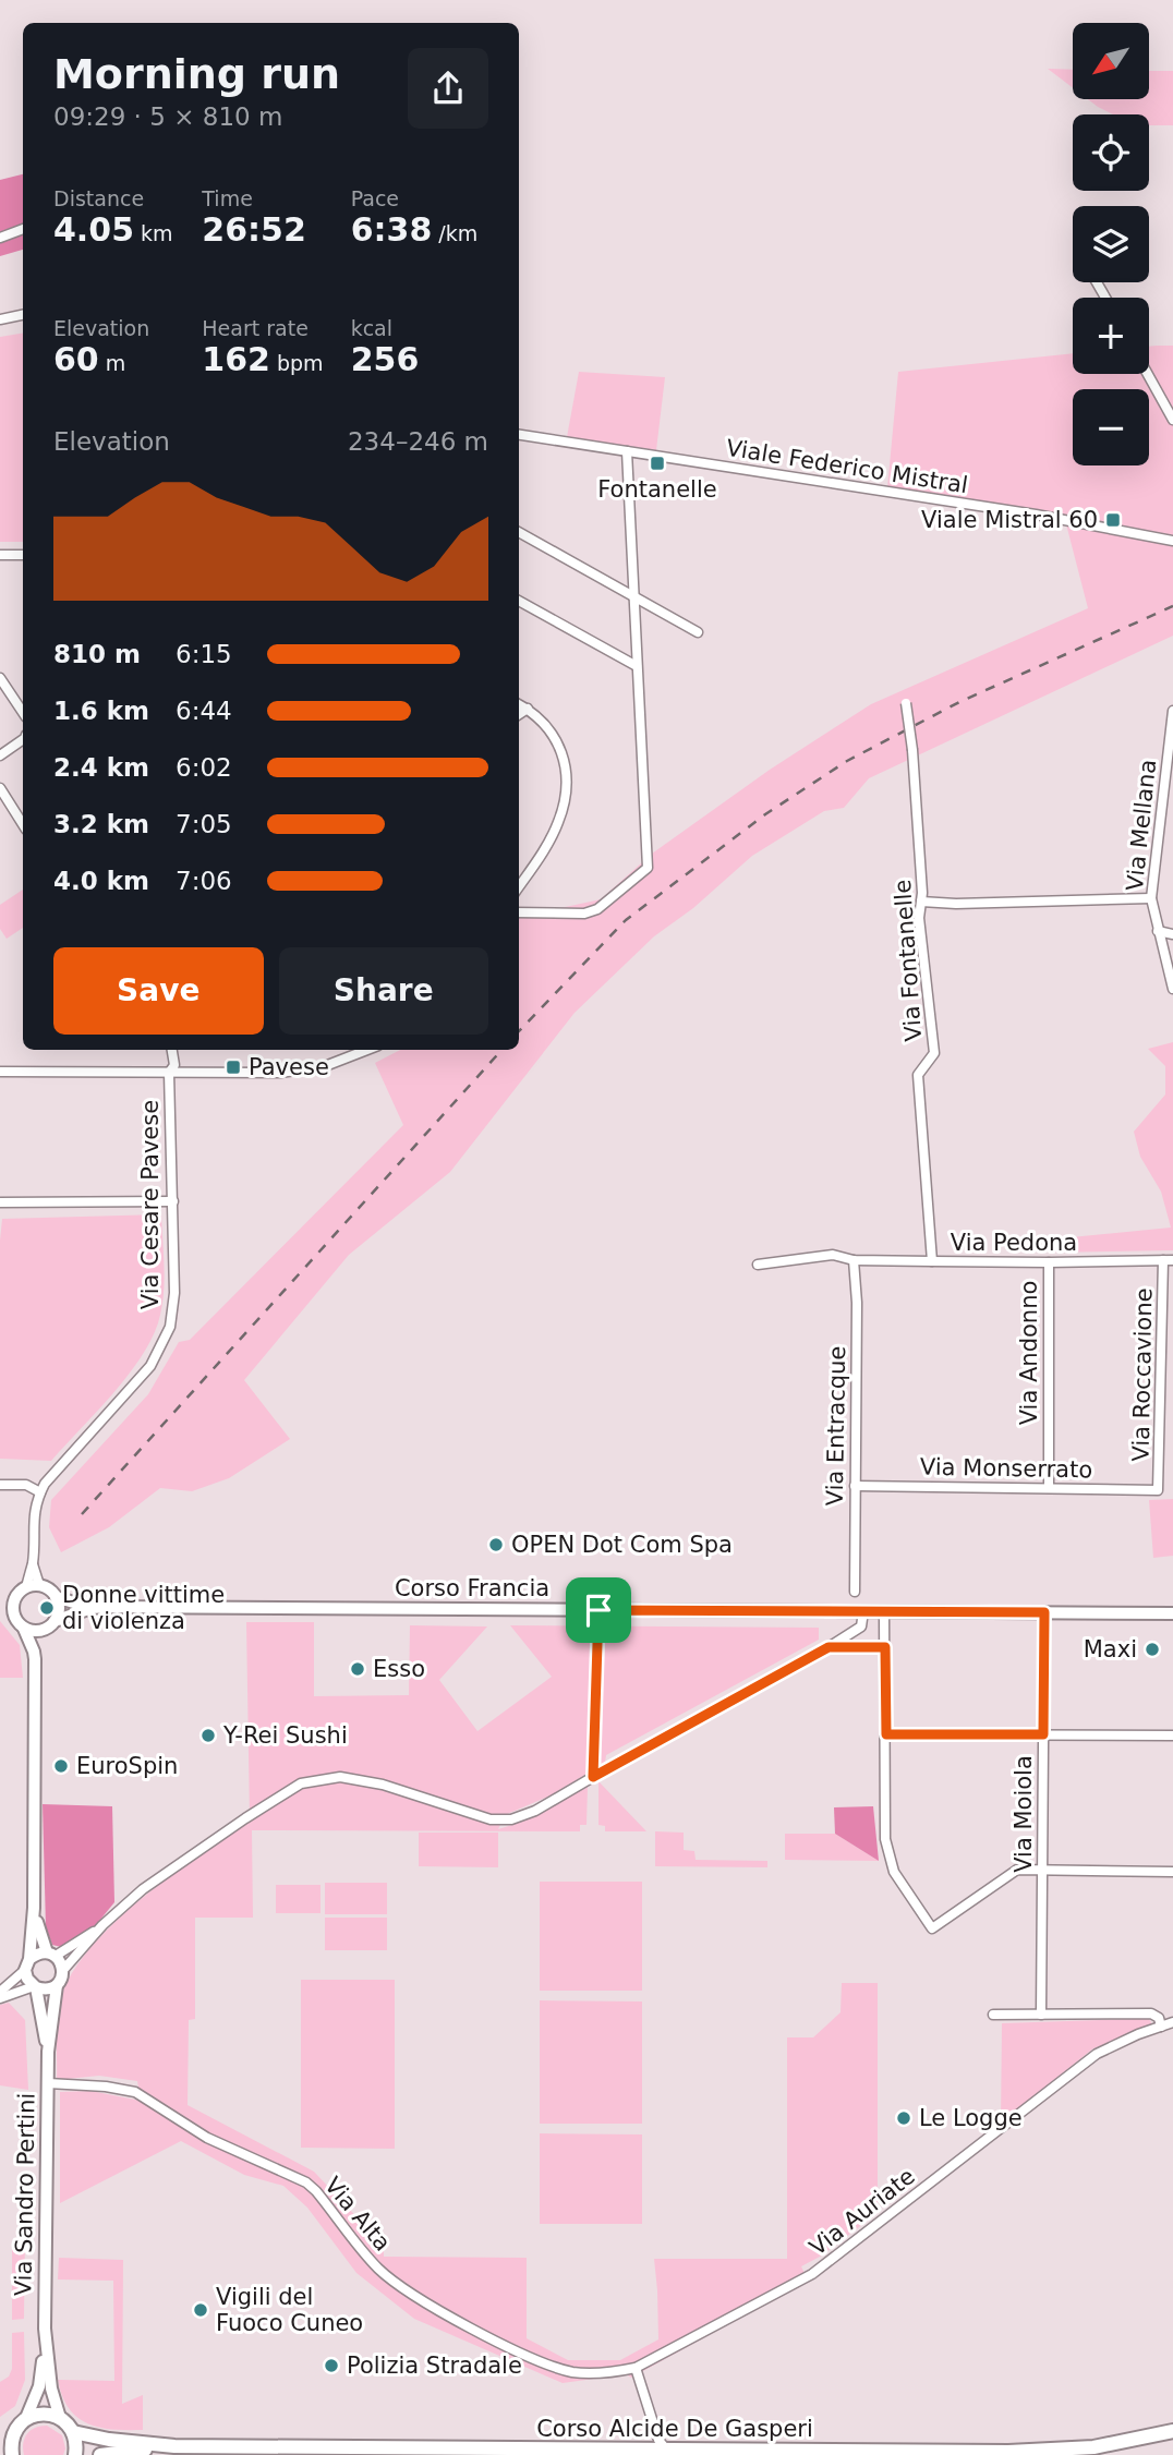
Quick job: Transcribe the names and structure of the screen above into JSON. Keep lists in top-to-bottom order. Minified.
{"streets":{"main road":["Corso Francia","Via Sandro Pertini","Corso Alcide De Gasperi"],"street":["Viale Federico Mistral","Via Mellana","Via Fontanelle","Via Cesare Pavese","Via Pedona","Via Andonno","Via Roccavione","Via Entracque","Via Monserrato","Via Moiola","Via Auriate","Via Alta"]},"crossings":[["Via Fontanelle","Via Pedona"],["Via Cesare Pavese","Corso Francia"],["Via Pedona","Via Andonno"],["Via Pedona","Via Roccavione"],["Via Pedona","Via Entracque"],["Via Andonno","Via Monserrato"],["Via Roccavione","Via Monserrato"],["Via Entracque","Via Monserrato"],["Corso Francia","Via Moiola"],["Via Sandro Pertini","Via Alta"],["Via Auriate","Via Alta"]],"places":{"transit":["Fontanelle","Viale Mistral 60","Pavese"],"other":["OPEN Dot Com Spa","Donne vittime di violenza","Maxi","Esso","Y-Rei Sushi","EuroSpin","Le Logge","Vigili del Fuoco Cuneo","Polizia Stradale"]},"north":"bottom left","page":{"map_buttons":["+","−"],"heading":["Morning run","09:29 · 5 × 810 m"],"stats":[["Distance","4.05 km"],["Time","26:52"],["Pace","6:38 /km"],["Elevation","60 m"],["Heart rate","162 bpm"],["kcal","256"]],"chart":["Elevation","234–246 m"],"list":[{"name":"810 m","note":"6:15"},{"name":"1.6 km","note":"6:44"},{"name":"2.4 km","note":"6:02"},{"name":"3.2 km","note":"7:05"},{"name":"4.0 km","note":"7:06"}],"buttons":["Save","Share"]}}
